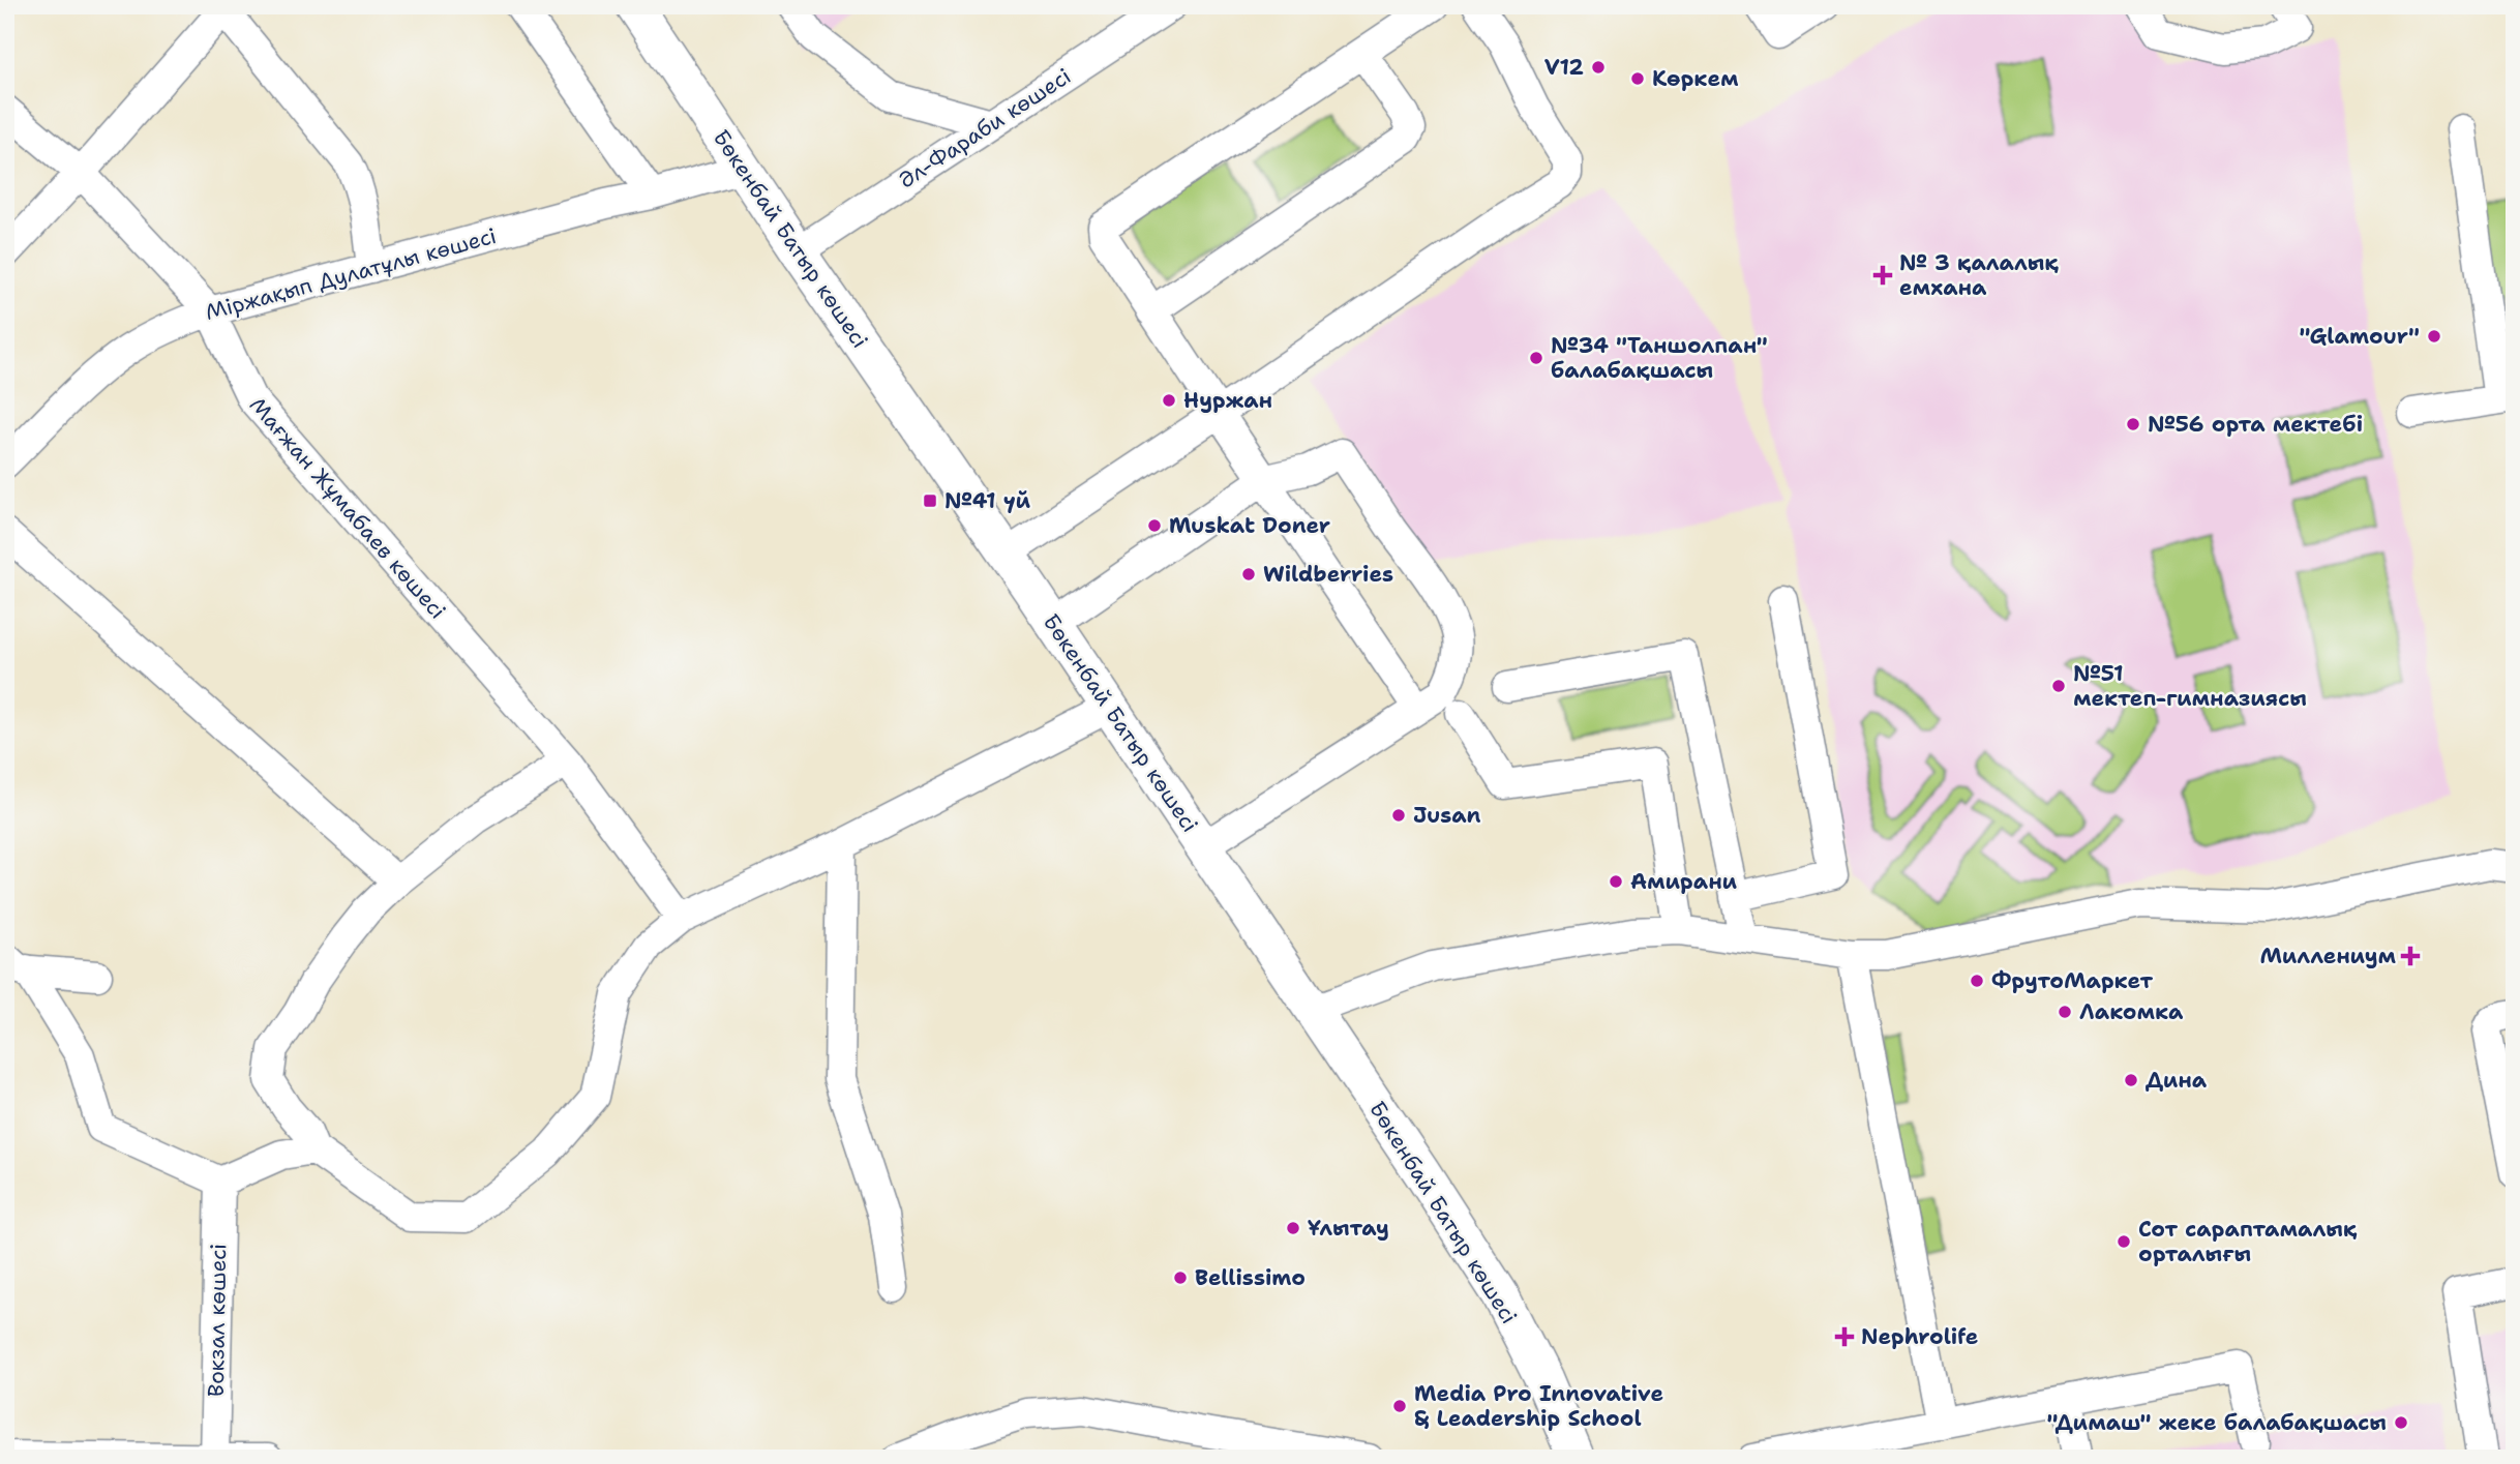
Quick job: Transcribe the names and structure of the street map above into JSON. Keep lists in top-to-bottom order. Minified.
{"streets":{"main road":["Бөкенбай Батыр көшесі"],"street":["Әл-Фараби көшесі","Міржақып Дулатұлы көшесі","Мағжан Жұмабаев көшесі","Вокзал көшесі"]},"crossings":[["Әл-Фараби көшесі","Бөкенбай Батыр көшесі"],["Бөкенбай Батыр көшесі","Міржақып Дулатұлы көшесі"],["Міржақып Дулатұлы көшесі","Мағжан Жұмабаев көшесі"]],"places":{"other":["V12","Көркем","\"Glamour\"","№34 \"Таншолпан\" балабақшасы","Нуржан","№56 орта мектебі","Muskat Doner","Wildberries","№51 мектеп-гимназиясы","Jusan","Амирани","ФрутоМаркет","Лакомка","Дина","Ұлытау","Сот сараптамалық орталығы","Bellissimo","Media Pro Innovative & Leadership School","\"Димаш\" жеке балабақшасы"],"health":["№ 3 қалалық емхана","Миллениум","Nephrolife"],"transit":["№41 үй"]}}
